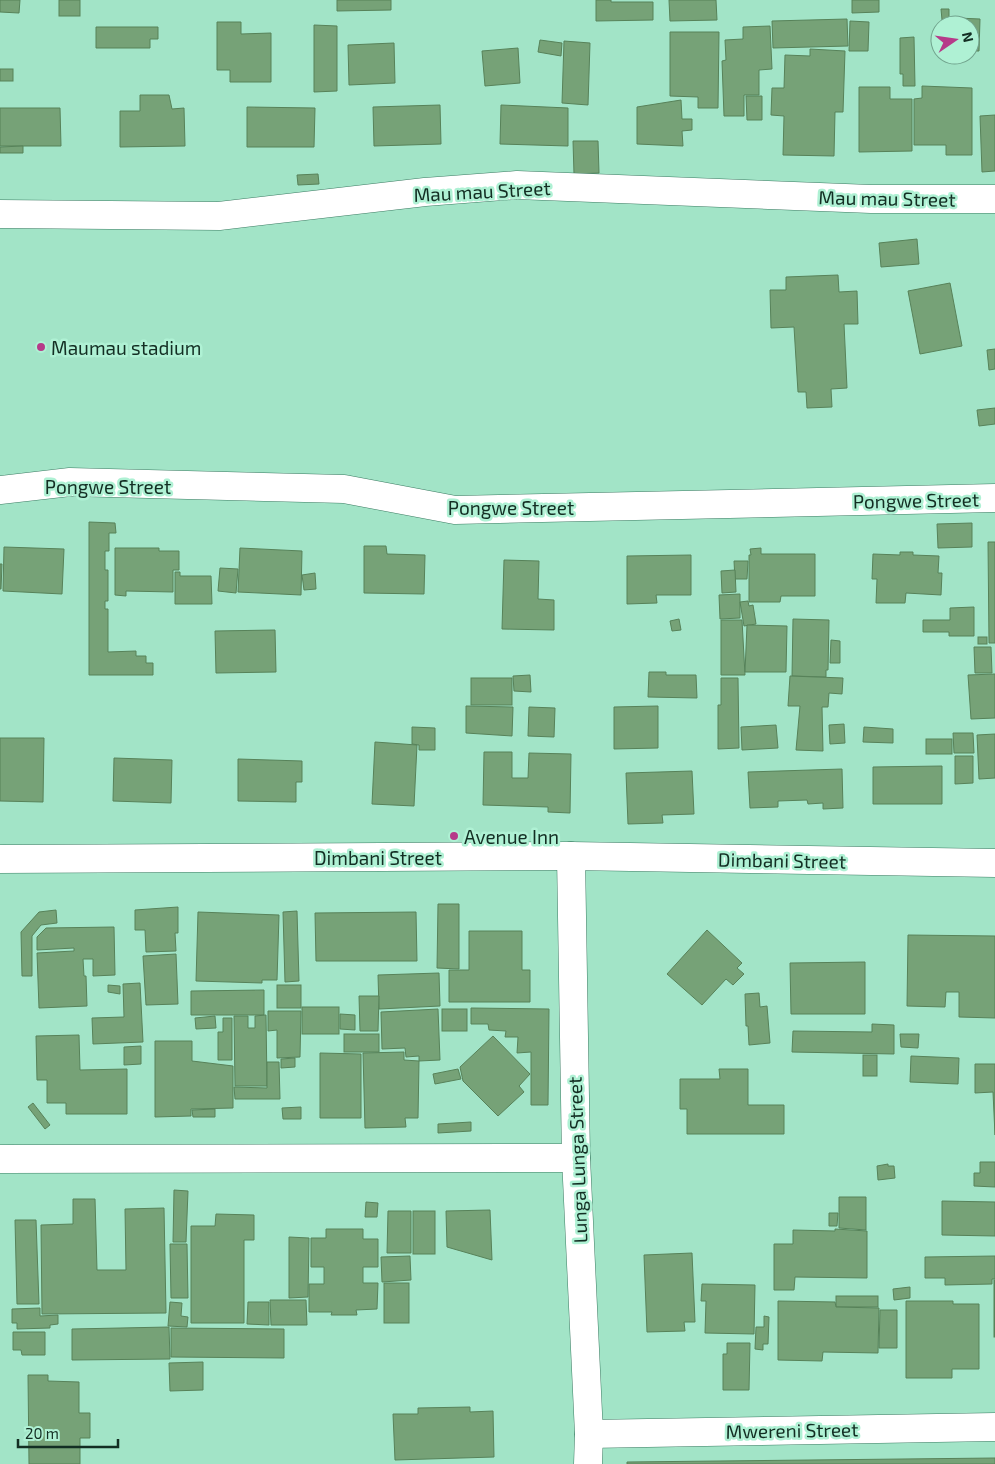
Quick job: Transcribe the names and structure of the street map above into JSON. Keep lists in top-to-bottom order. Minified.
{"streets":{"street":["Mau mau Street","Pongwe Street","Dimbani Street","Lunga Lunga Street","Mwereni Street"]},"crossings":[["Dimbani Street","Lunga Lunga Street"],["Lunga Lunga Street","Mwereni Street"]],"places":["Maumau stadium","Avenue Inn"],"scale_bar":"20 m","north":"right"}
